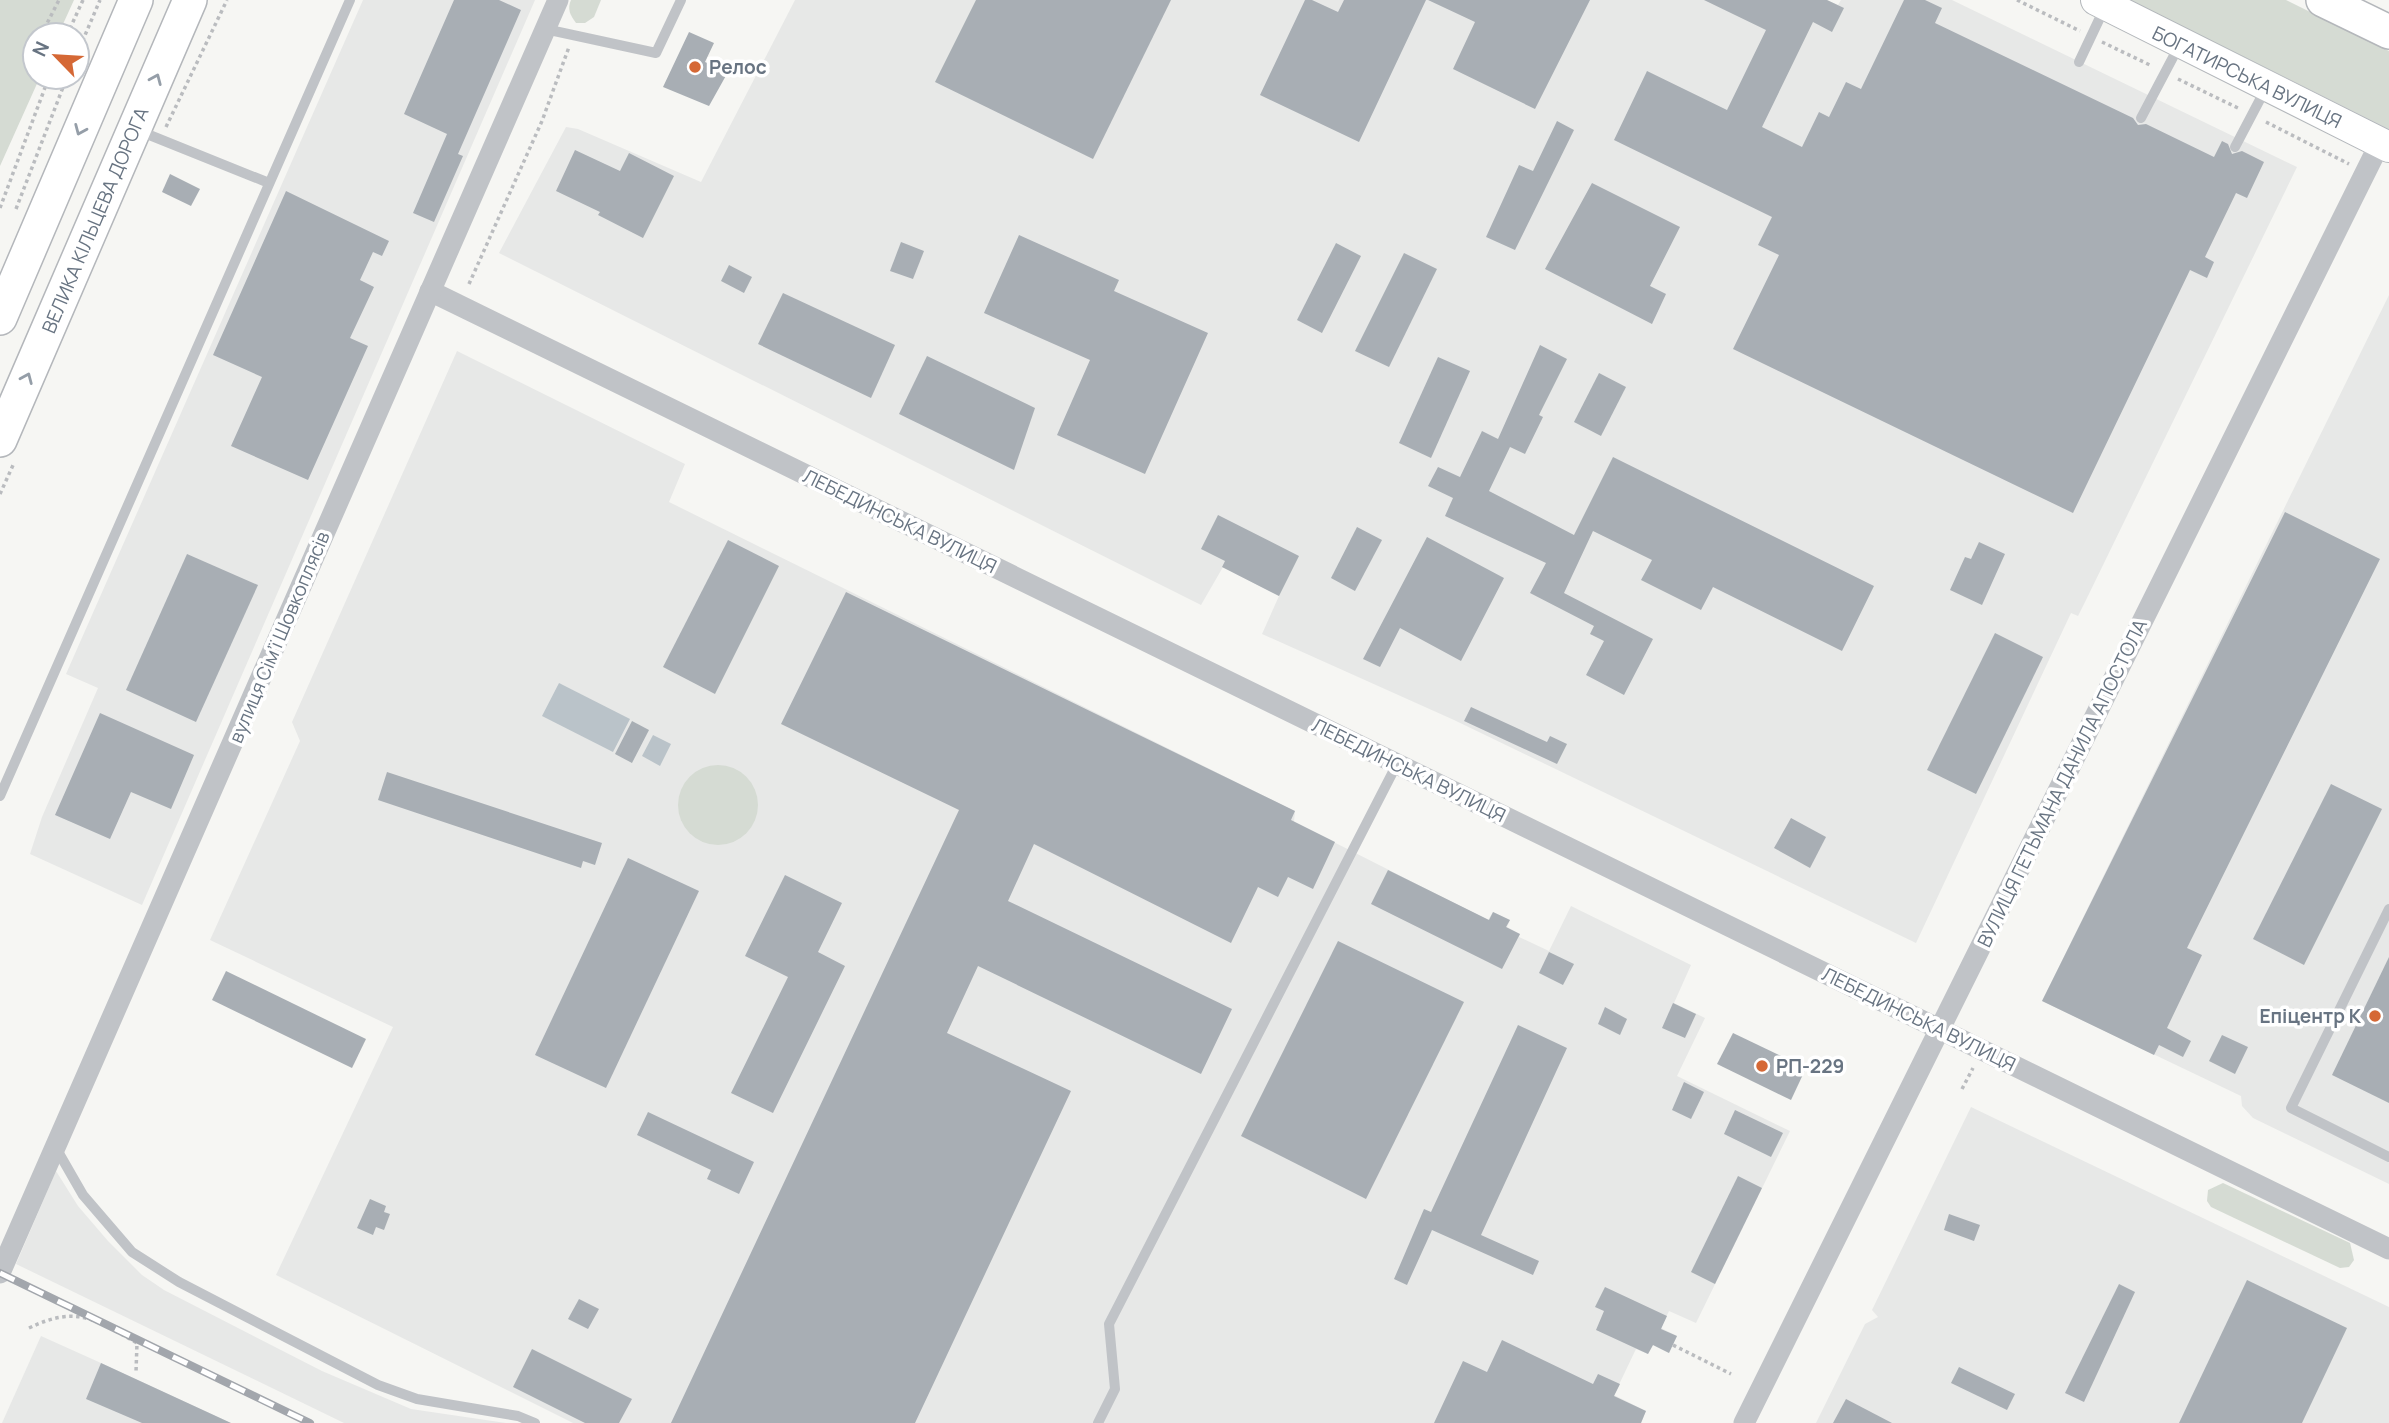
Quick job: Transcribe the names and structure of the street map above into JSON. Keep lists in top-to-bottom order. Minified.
{"streets":{"main road":["БОГАТИРСЬКА ВУЛИЦЯ","ВЕЛИКА КІЛЬЦЕВА ДОРОГА"],"street":["ЛЕБЕДИНСЬКА ВУЛИЦЯ","вулиця Сімʼї Шовкоплясів","ВУЛИЦЯ ГЕТЬМАНА ДАНИЛА АПОСТОЛА"]},"crossings":[["БОГАТИРСЬКА ВУЛИЦЯ","ВУЛИЦЯ ГЕТЬМАНА ДАНИЛА АПОСТОЛА"],["ЛЕБЕДИНСЬКА ВУЛИЦЯ","вулиця Сімʼї Шовкоплясів"],["ЛЕБЕДИНСЬКА ВУЛИЦЯ","ВУЛИЦЯ ГЕТЬМАНА ДАНИЛА АПОСТОЛА"]],"places":["Релос","Епіцентр К","РП-229"],"north":"top left"}
